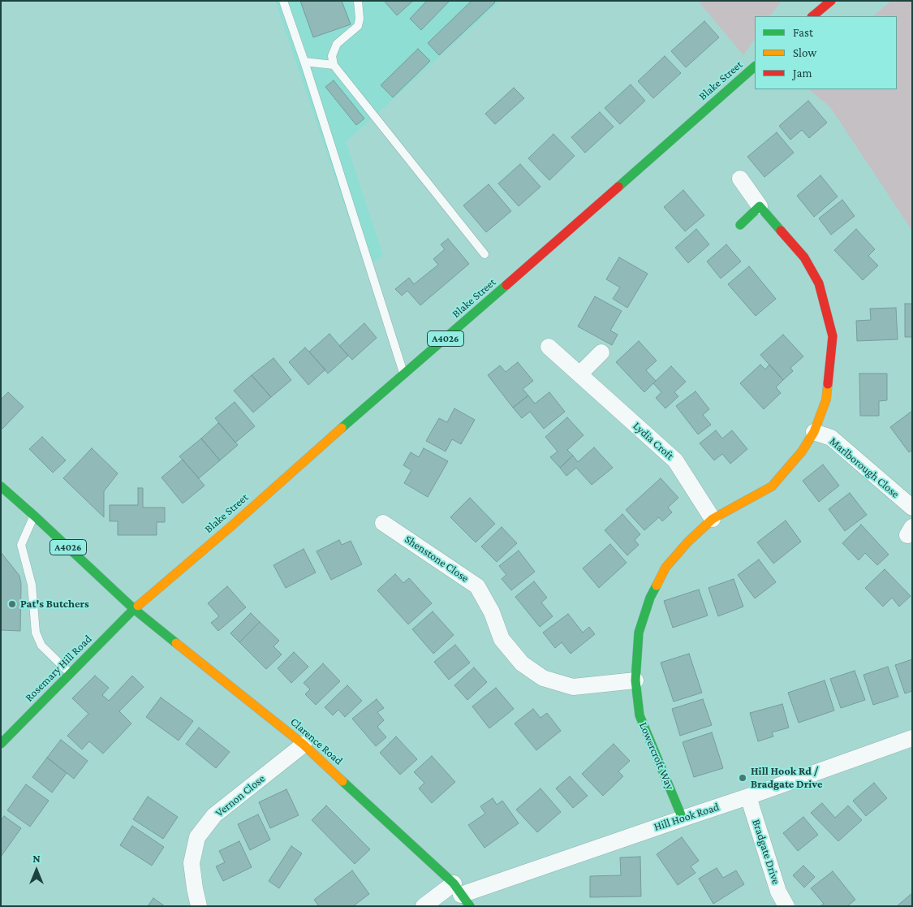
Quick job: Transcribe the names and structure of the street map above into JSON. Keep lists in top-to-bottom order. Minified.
{"streets":{"main road":["Blake Street","A4026","Rosemary Hill Road","Clarence Road","Lowercroft Way"],"street":["Lydia Croft","Marlborough Close","Shenstone Close","Vernon Close","Hill Hook Road","Bradgate Drive"]},"crossings":[["Blake Street","A4026"],["Blake Street","Rosemary Hill Road"],["Blake Street","Clarence Road"],["A4026","Rosemary Hill Road"],["A4026","Clarence Road"],["Lydia Croft","Lowercroft Way"],["Marlborough Close","Lowercroft Way"],["Shenstone Close","Lowercroft Way"],["Rosemary Hill Road","Clarence Road"],["Clarence Road","Vernon Close"],["Clarence Road","Hill Hook Road"],["Lowercroft Way","Hill Hook Road"],["Hill Hook Road","Bradgate Drive"]],"places":["Pat's Butchers","Hill Hook Rd / Bradgate Drive"],"legend":["Fast","Slow","Jam"],"north":"top"}
